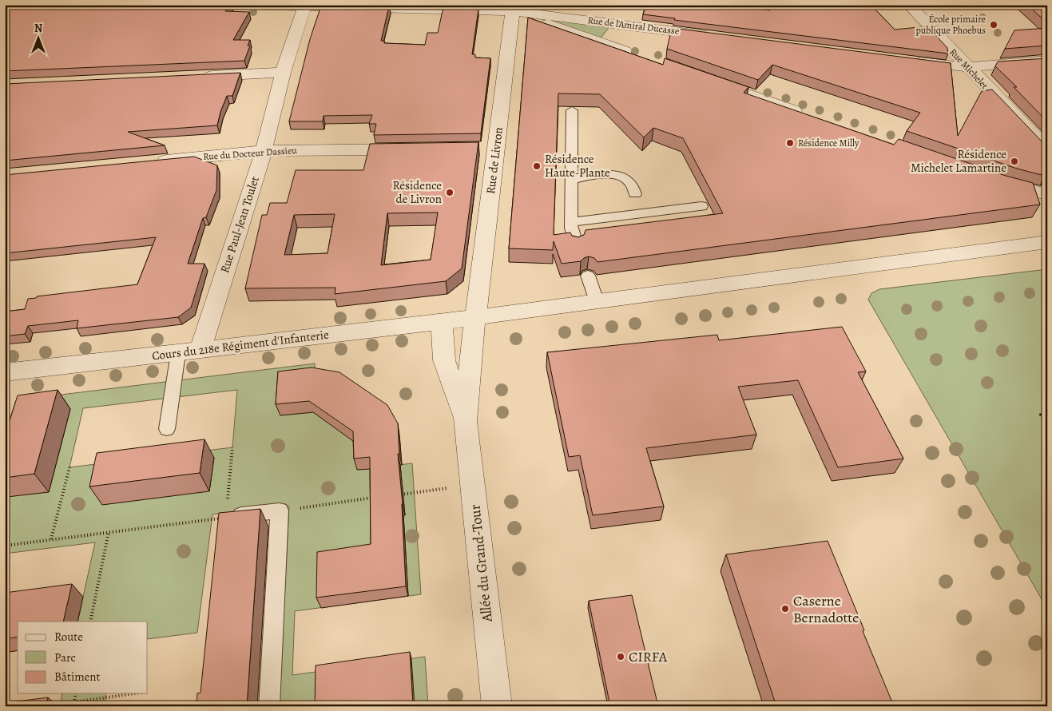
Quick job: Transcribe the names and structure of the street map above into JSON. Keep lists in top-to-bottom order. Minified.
{"streets":{"street":["Rue de l'Amiral Ducasse","Rue Michelet","Rue du Docteur Dassieu","Rue de Livron","Rue Paul-Jean Toulet","Cours du 218e Régiment d'Infanterie","Allée du Grand-Tour"]},"crossings":[["Rue de l'Amiral Ducasse","Rue de Livron"],["Rue du Docteur Dassieu","Rue Paul-Jean Toulet"],["Rue de Livron","Cours du 218e Régiment d'Infanterie"],["Rue de Livron","Allée du Grand-Tour"],["Rue Paul-Jean Toulet","Cours du 218e Régiment d'Infanterie"],["Cours du 218e Régiment d'Infanterie","Allée du Grand-Tour"]],"places":["École primaire publique Phoebus","Résidence Milly","Résidence Michelet Lamartine","Résidence Haute-Plante","Résidence de Livron","Caserne Bernadotte","CIRFA"],"legend":["Route","Parc","Bâtiment"],"north":"top"}
